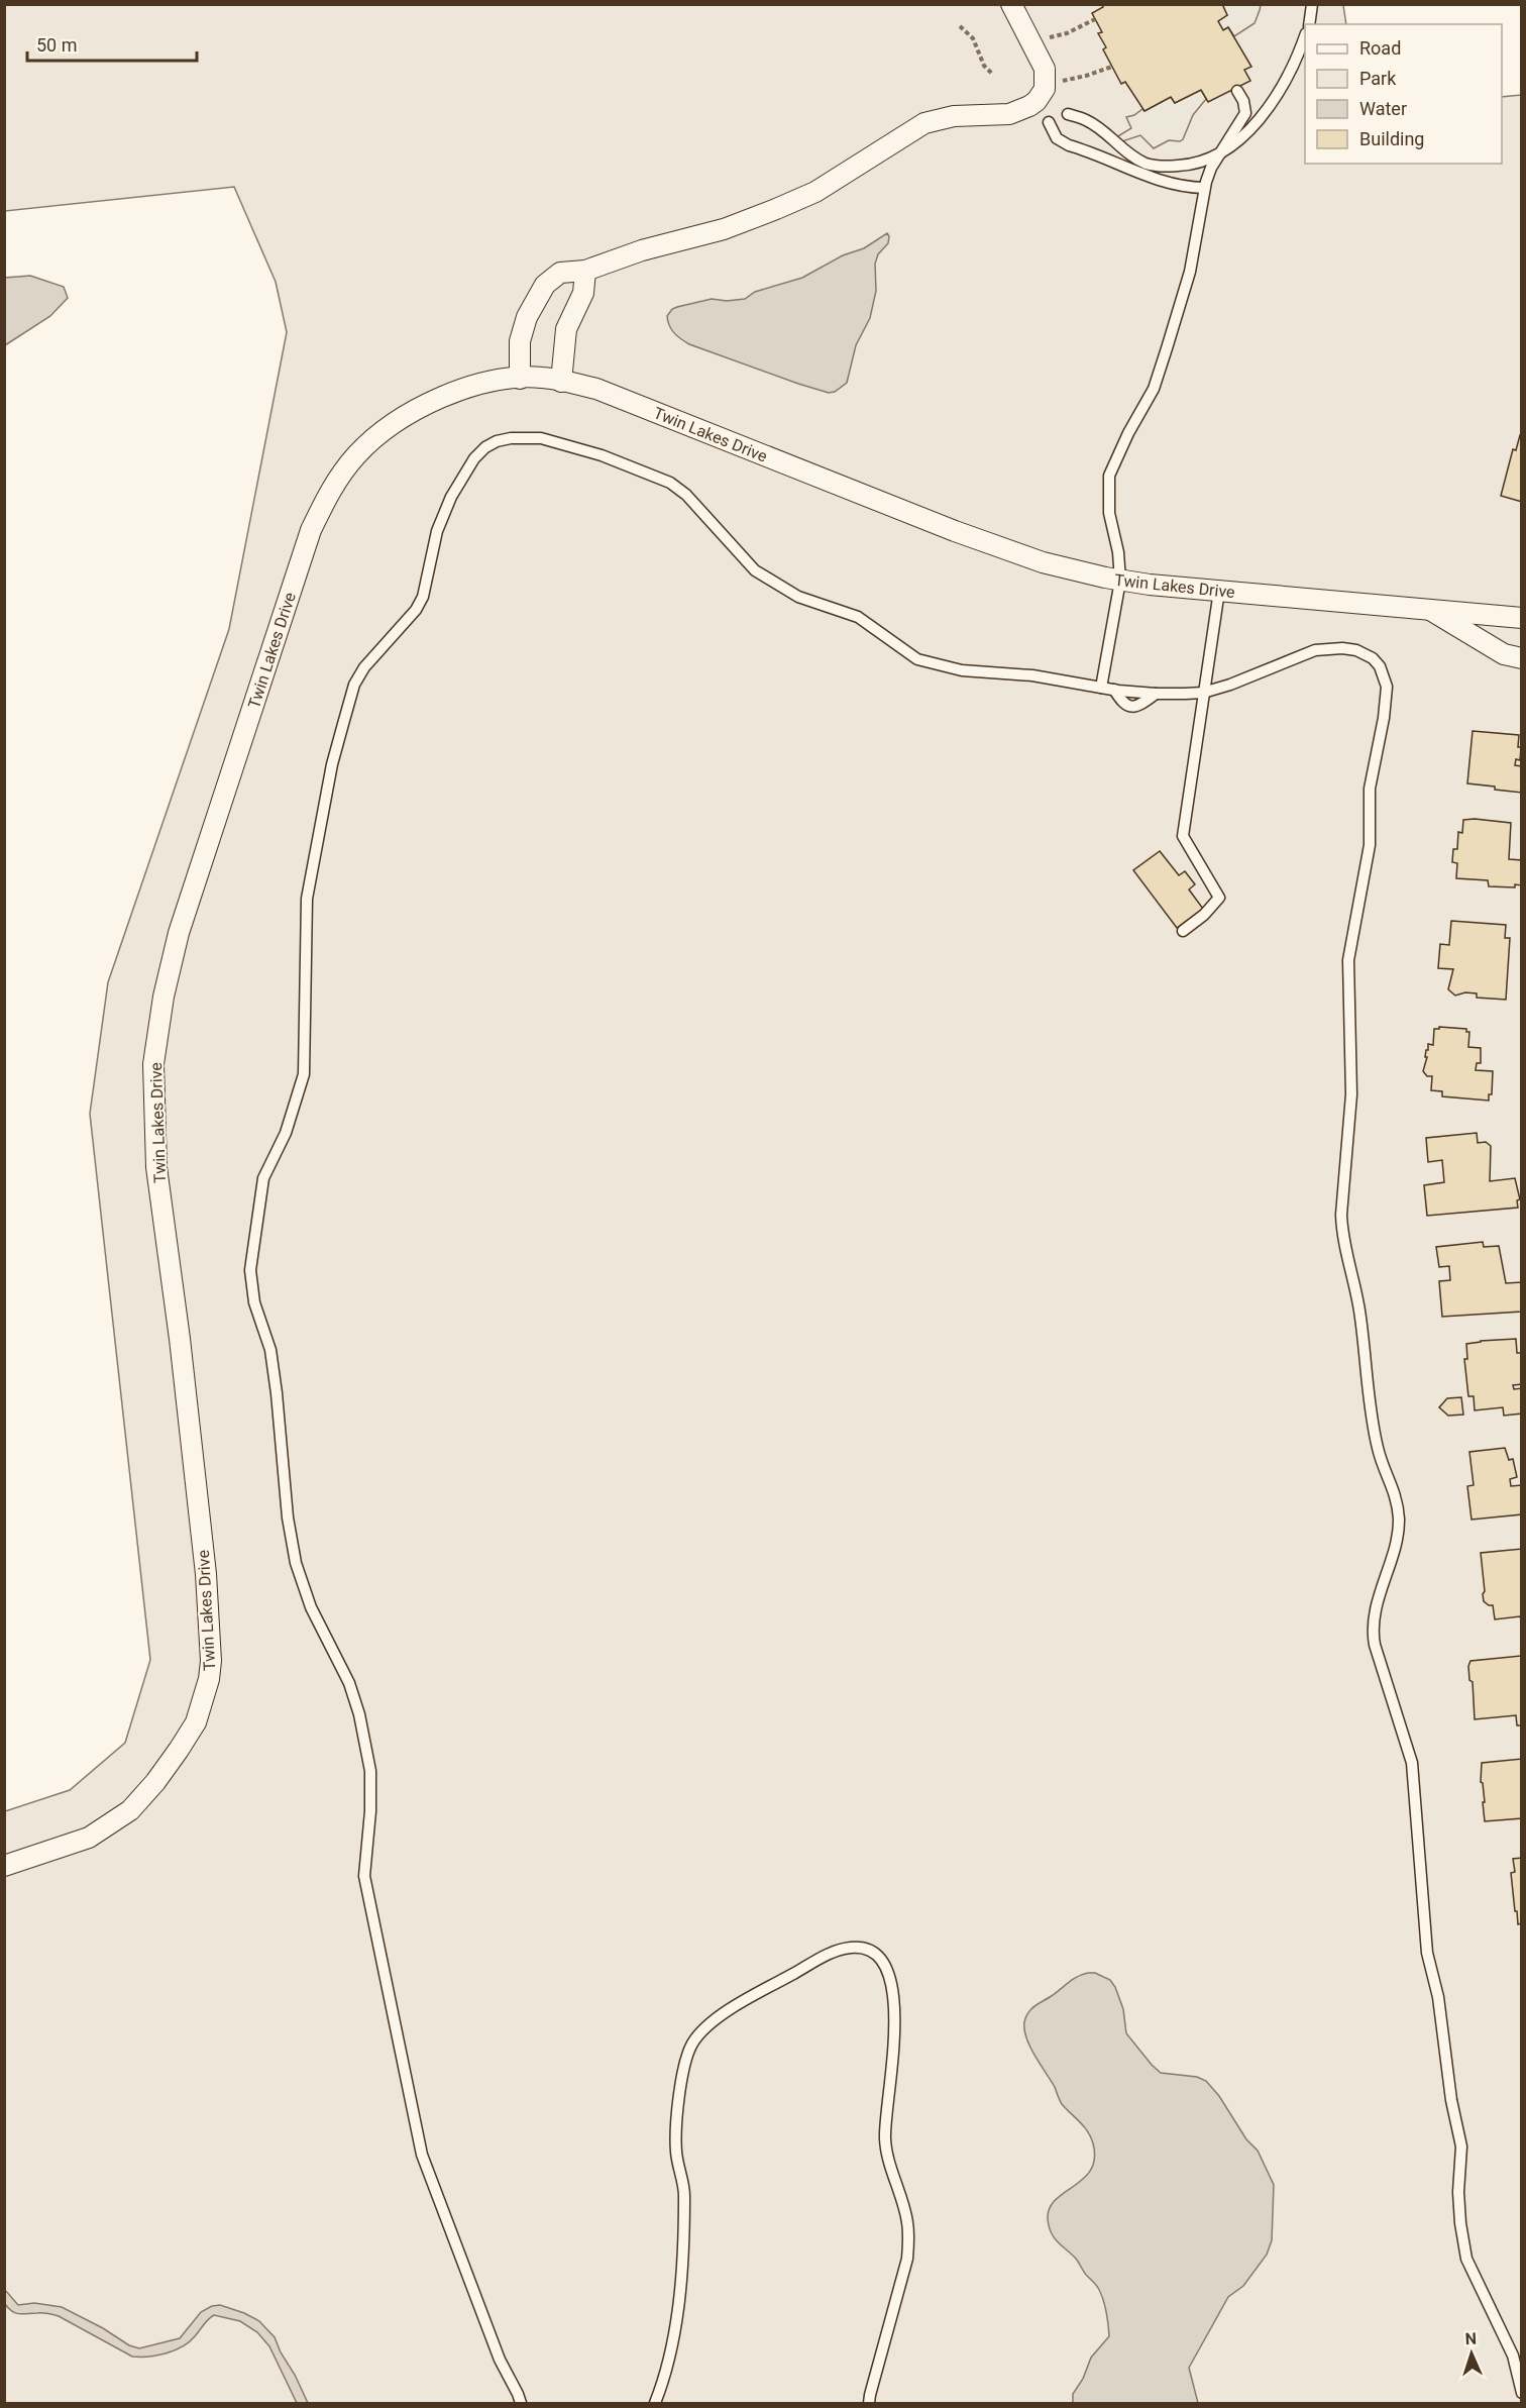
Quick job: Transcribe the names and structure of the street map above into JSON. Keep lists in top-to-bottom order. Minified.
{"streets":{"street":["Twin Lakes Drive"]},"legend":["Road","Park","Water","Building"],"scale_bar":"50 m","north":"top"}
